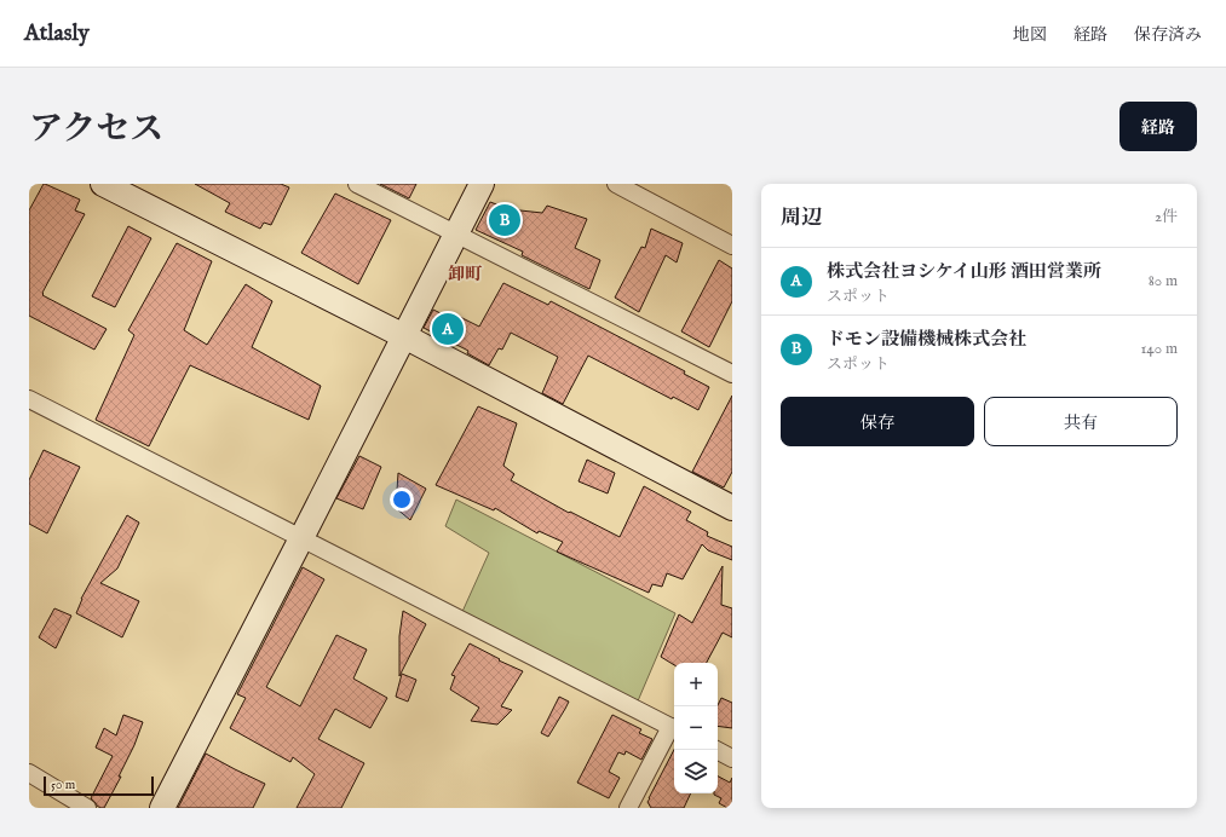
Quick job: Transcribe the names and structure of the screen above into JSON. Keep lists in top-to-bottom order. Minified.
{"districts":["卸町"],"scale_bar":"50 m","page":{"header":"Atlasly","nav":["地図","経路","保存済み"],"title":"アクセス","buttons":["経路",["保存","共有"]],"heading":["周辺","2件"],"pins":["B","A"],"list":[{"mark":"A","name":"株式会社ヨシケイ山形 酒田営業所","note":"スポット","value":"80 m"},{"mark":"B","name":"ドモン設備機械株式会社","note":"スポット","value":"140 m"}],"map_buttons":["+","−"],"scale":"50 m"}}
